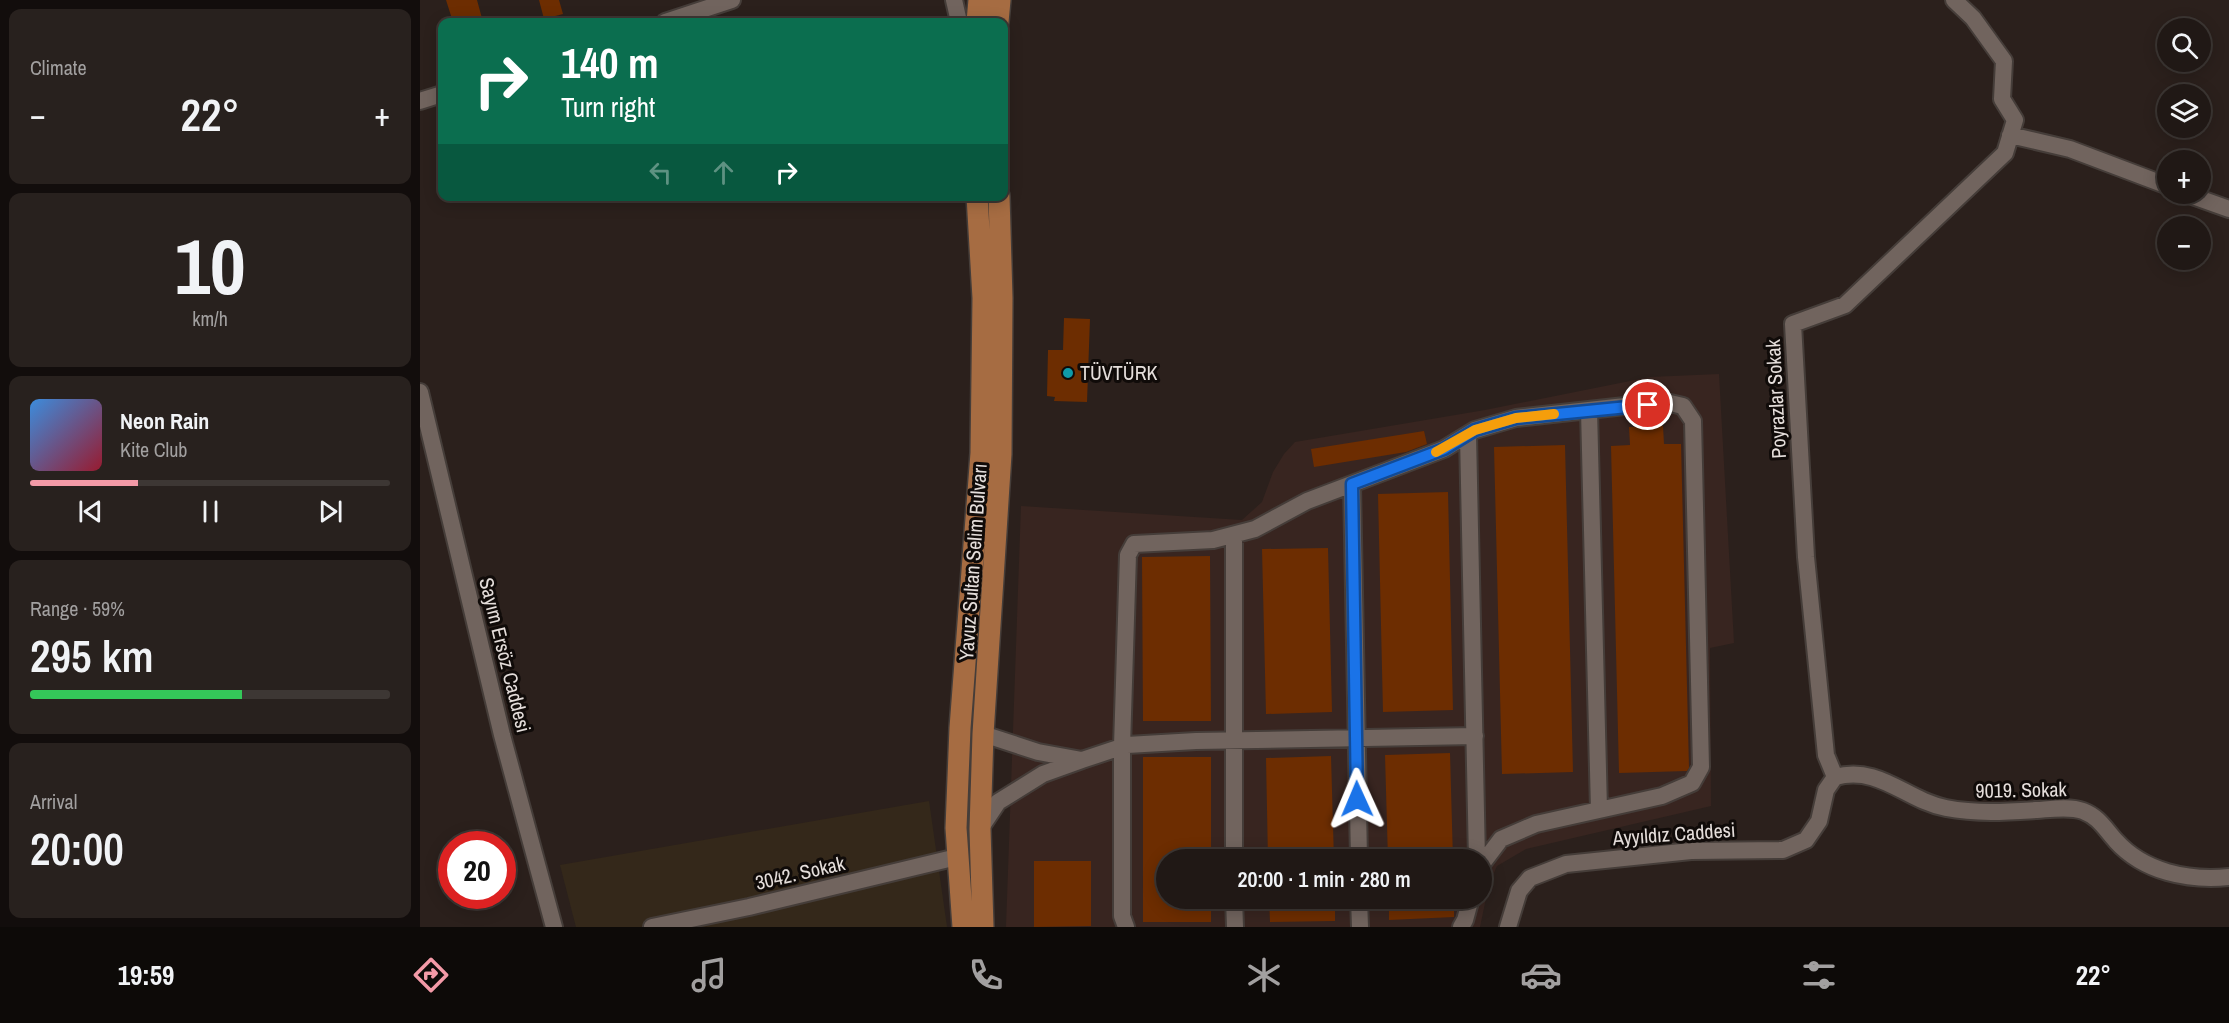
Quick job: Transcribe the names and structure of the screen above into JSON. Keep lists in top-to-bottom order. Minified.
{"streets":{"main road":["Yavuz Sultan Selim Bulvarı"],"street":["Poyrazlar Sokak","Sayım Ersöz Caddesi","9019. Sokak","Ayyıldız Caddesi","3042. Sokak"]},"crossings":[["Poyrazlar Sokak","9019. Sokak"],["Poyrazlar Sokak","Ayyıldız Caddesi"],["Yavuz Sultan Selim Bulvarı","3042. Sokak"],["9019. Sokak","Ayyıldız Caddesi"]],"places":["TÜVTÜRK"],"page":{"tile":["Climate",["10","km/h"],["Range · 59%","295 km"],["Arrival","20:00"]],"map_buttons":["+","−"],"turn":["140 m","Turn right"],"heat":["−","22°","+"],"song":["Neon Rain","Kite Club"],"limit":"20","trip":"20:00 · 1 min · 280 m","tabs":["19:59","22°"]}}
